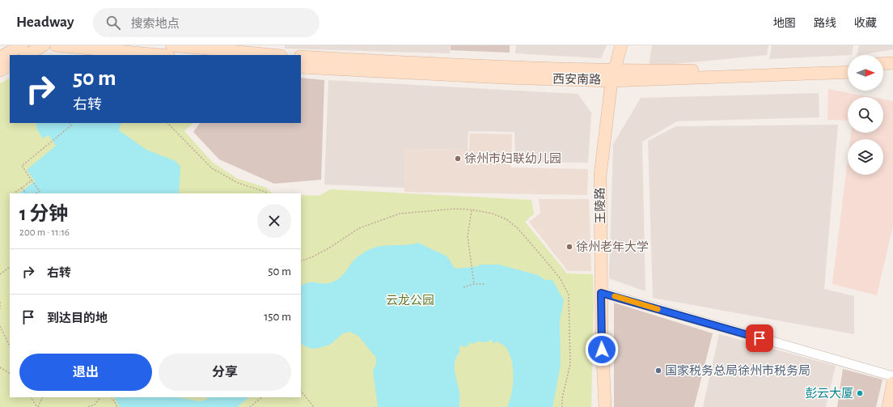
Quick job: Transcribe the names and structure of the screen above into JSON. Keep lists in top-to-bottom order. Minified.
{"streets":{"main road":["西安南路","王陵路"]},"crossings":[["西安南路","王陵路"]],"parks":["云龙公园"],"places":["徐州市妇联幼儿园","徐州老年大学","国家税务总局徐州市税务局","彭云大厦"],"north":"right","page":{"header":"Headway","search":"搜索地点","nav":["地图","路线","收藏"],"turn":["50 m","右转"],"heading":["1 分钟","200 m · 11:16"],"list":[{"name":"右转","value":"50 m"},{"name":"到达目的地","value":"150 m"}],"buttons":["退出","分享"]}}
